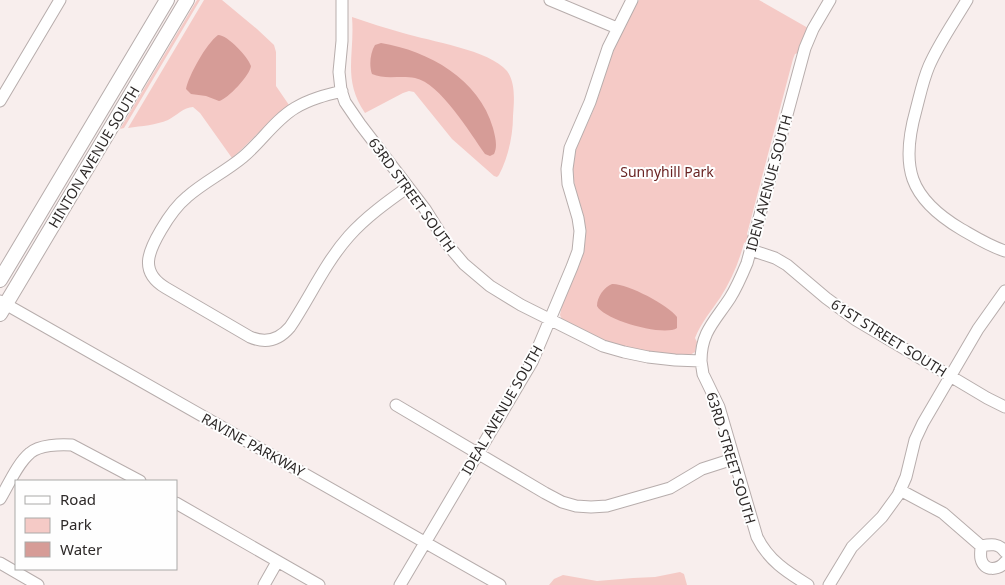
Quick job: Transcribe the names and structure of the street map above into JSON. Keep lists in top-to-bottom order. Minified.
{"streets":{"main road":["HINTON AVENUE SOUTH"],"street":["IDEN AVENUE SOUTH","63RD STREET SOUTH","61ST STREET SOUTH","IDEAL AVENUE SOUTH","RAVINE PARKWAY"]},"crossings":[["HINTON AVENUE SOUTH","RAVINE PARKWAY"],["IDEN AVENUE SOUTH","63RD STREET SOUTH"],["IDEN AVENUE SOUTH","61ST STREET SOUTH"],["63RD STREET SOUTH","IDEAL AVENUE SOUTH"],["IDEAL AVENUE SOUTH","RAVINE PARKWAY"]],"parks":["Sunnyhill Park"],"legend":["Road","Park","Water"]}
